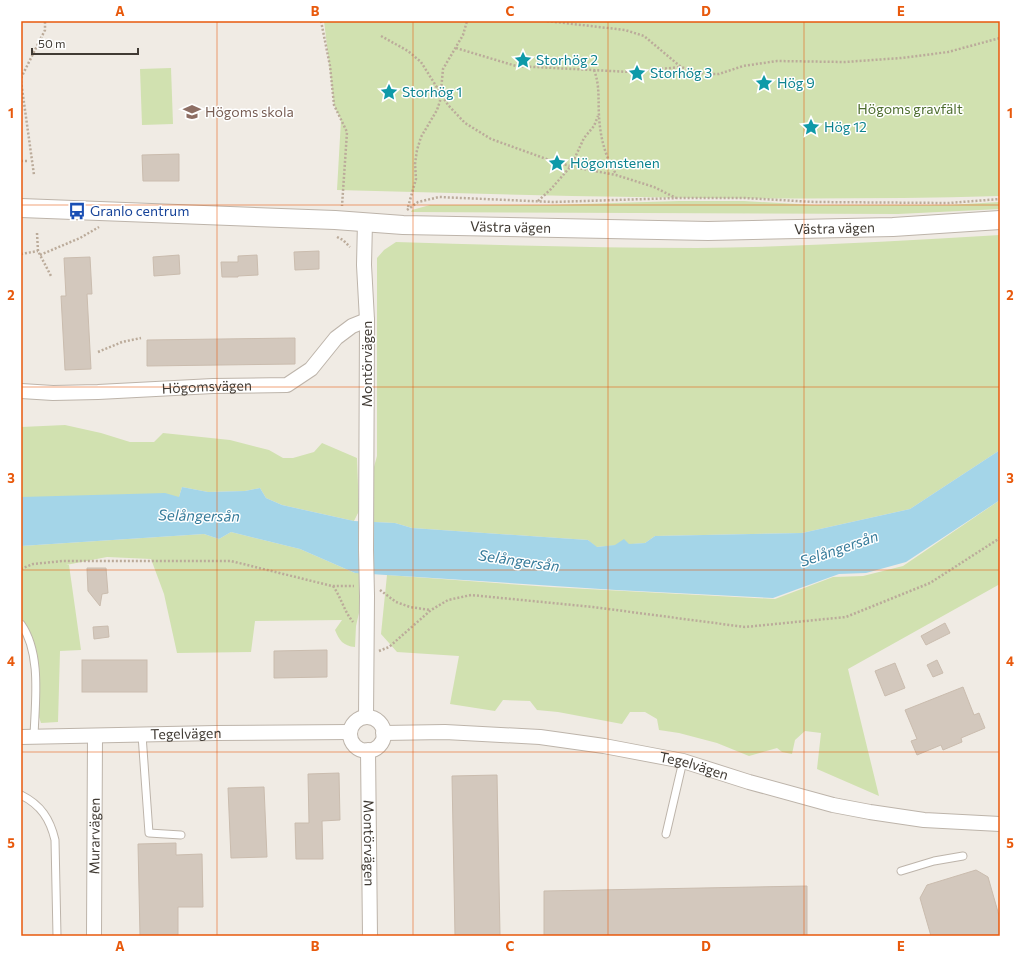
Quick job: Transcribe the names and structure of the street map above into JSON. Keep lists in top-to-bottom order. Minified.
{"streets":{"street":["Västra vägen","Montörvägen","Högomsvägen","Tegelvägen","Murarvägen"]},"crossings":[["Västra vägen","Montörvägen"],["Montörvägen","Högomsvägen"],["Montörvägen","Tegelvägen"],["Tegelvägen","Murarvägen"]],"water":["Selångersån"],"parks":["Högoms gravfält"],"places":{"place":["Storhög 2","Storhög 3","Hög 9","Storhög 1","Hög 12","Högomstenen"],"school or university":["Högoms skola"],"bus stop":["Granlo centrum"]},"scale_bar":"50 m","grid":{"columns":["A","B","C","D","E"],"rows":["1","2","3","4","5"]}}
